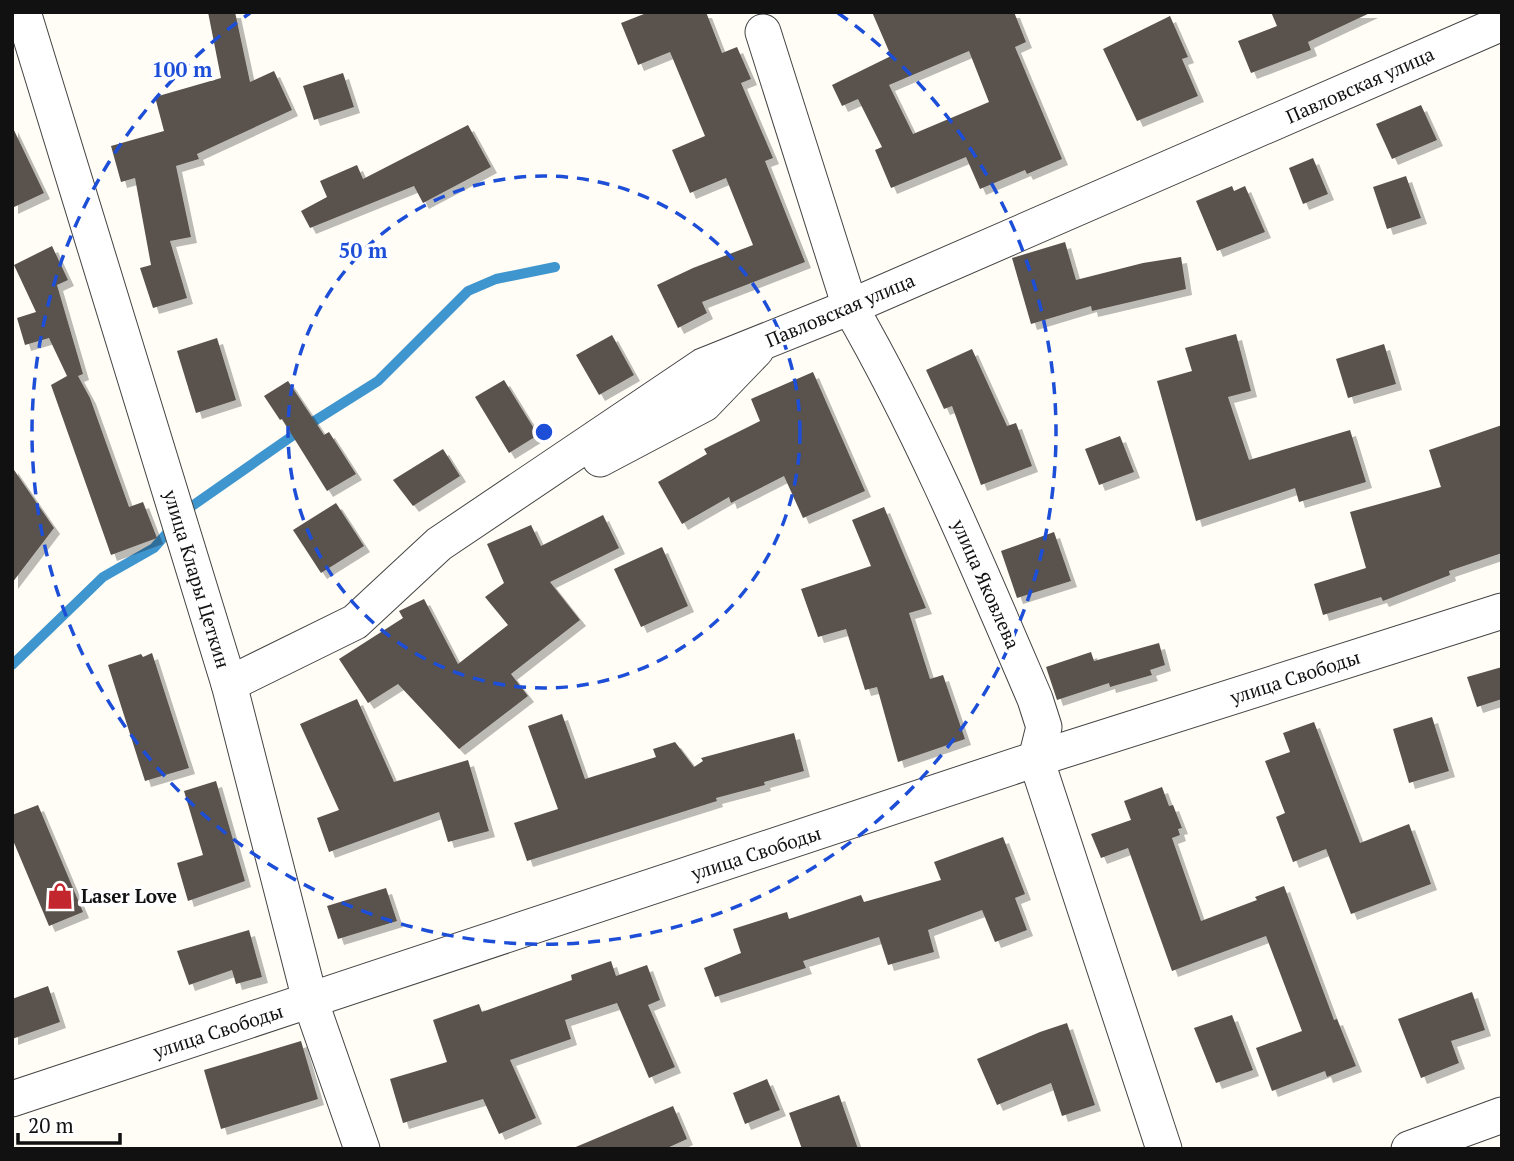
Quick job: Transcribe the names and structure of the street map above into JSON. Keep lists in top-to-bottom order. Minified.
{"streets":{"street":["Павловская улица","улица Клары Цеткин","улица Яковлева","улица Свободы"]},"crossings":[["Павловская улица","улица Клары Цеткин"],["Павловская улица","улица Яковлева"],["улица Клары Цеткин","улица Свободы"],["улица Яковлева","улица Свободы"]],"places":{"shop":["Laser Love"]},"scale_bar":"20 m","rings":["100 m","50 m"]}
